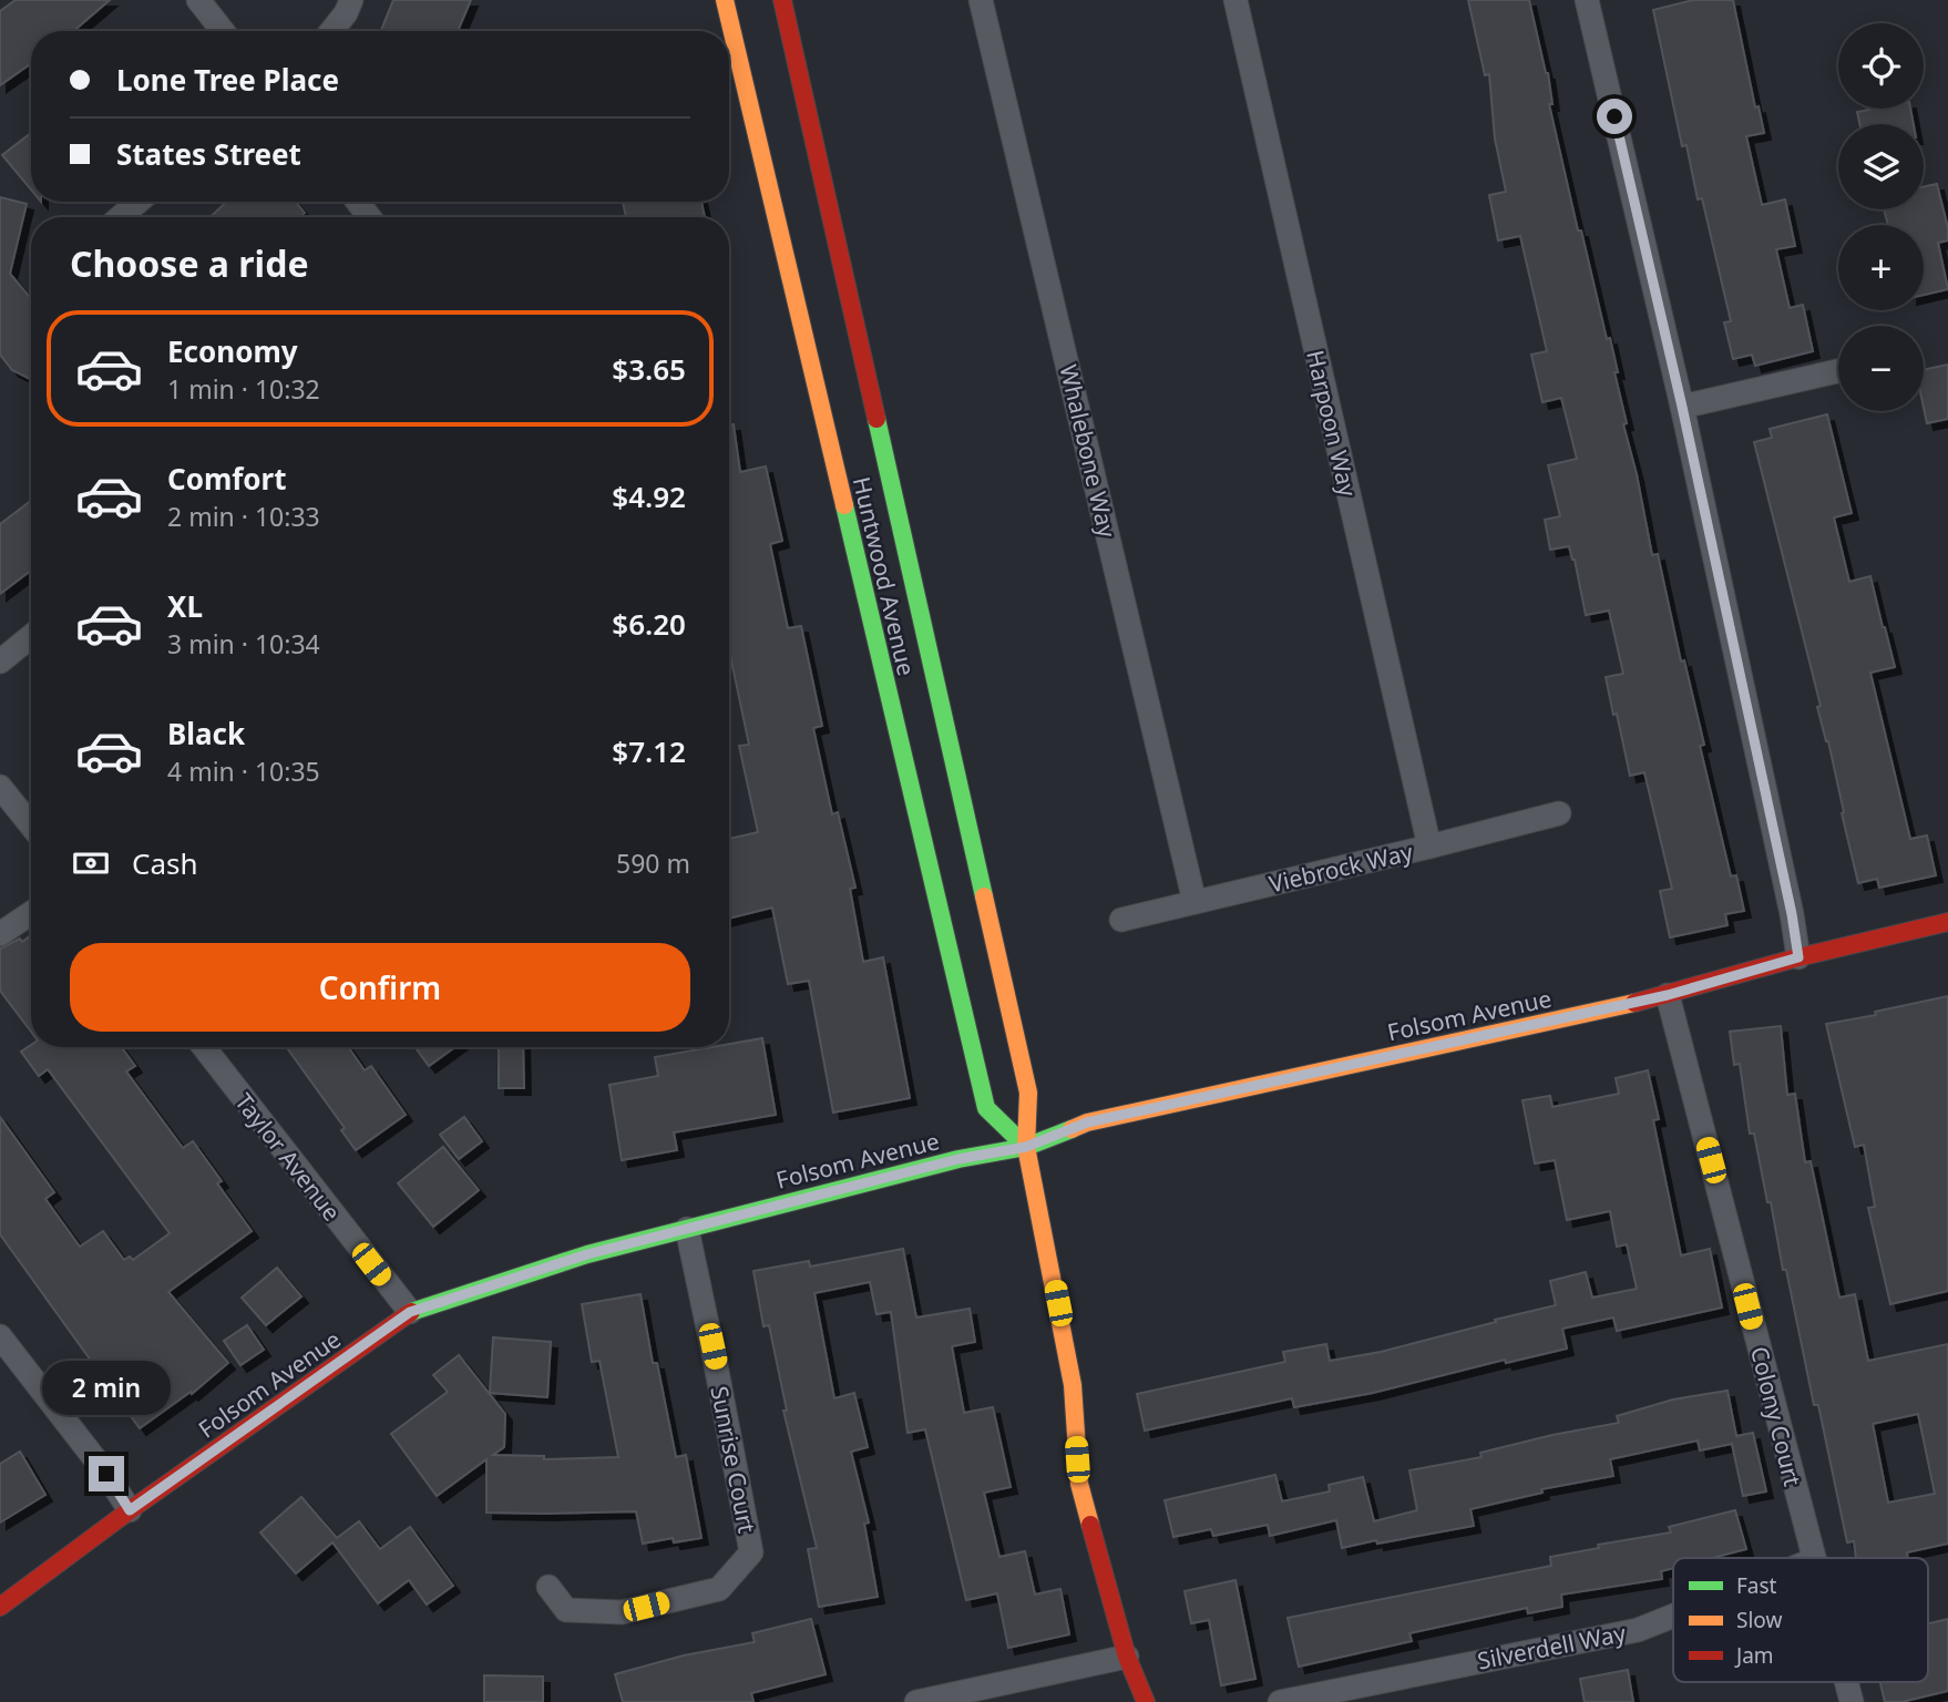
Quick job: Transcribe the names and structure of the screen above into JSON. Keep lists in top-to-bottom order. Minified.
{"streets":{"street":["Harpoon Way","Whalebone Way","Huntwood Avenue","Viebrock Way","Folsom Avenue","Taylor Avenue","Colony Court","Sunrise Court","Silverdell Way"]},"crossings":[["Harpoon Way","Viebrock Way"],["Whalebone Way","Viebrock Way"],["Huntwood Avenue","Folsom Avenue"],["Folsom Avenue","Taylor Avenue"],["Folsom Avenue","Colony Court"],["Folsom Avenue","Sunrise Court"]],"legend":["Fast","Slow","Jam"],"page":{"map_buttons":["+","−"],"banner":["Lone Tree Place","States Street"],"heading":"Choose a ride","list":[{"name":"Economy","note":"1 min · 10:32","value":"$3.65"},{"name":"Comfort","note":"2 min · 10:33","value":"$4.92"},{"name":"XL","note":"3 min · 10:34","value":"$6.20"},{"name":"Black","note":"4 min · 10:35","value":"$7.12"}],"pay":["Cash","590 m"],"buttons":"Confirm","bubble":"2 min"}}
